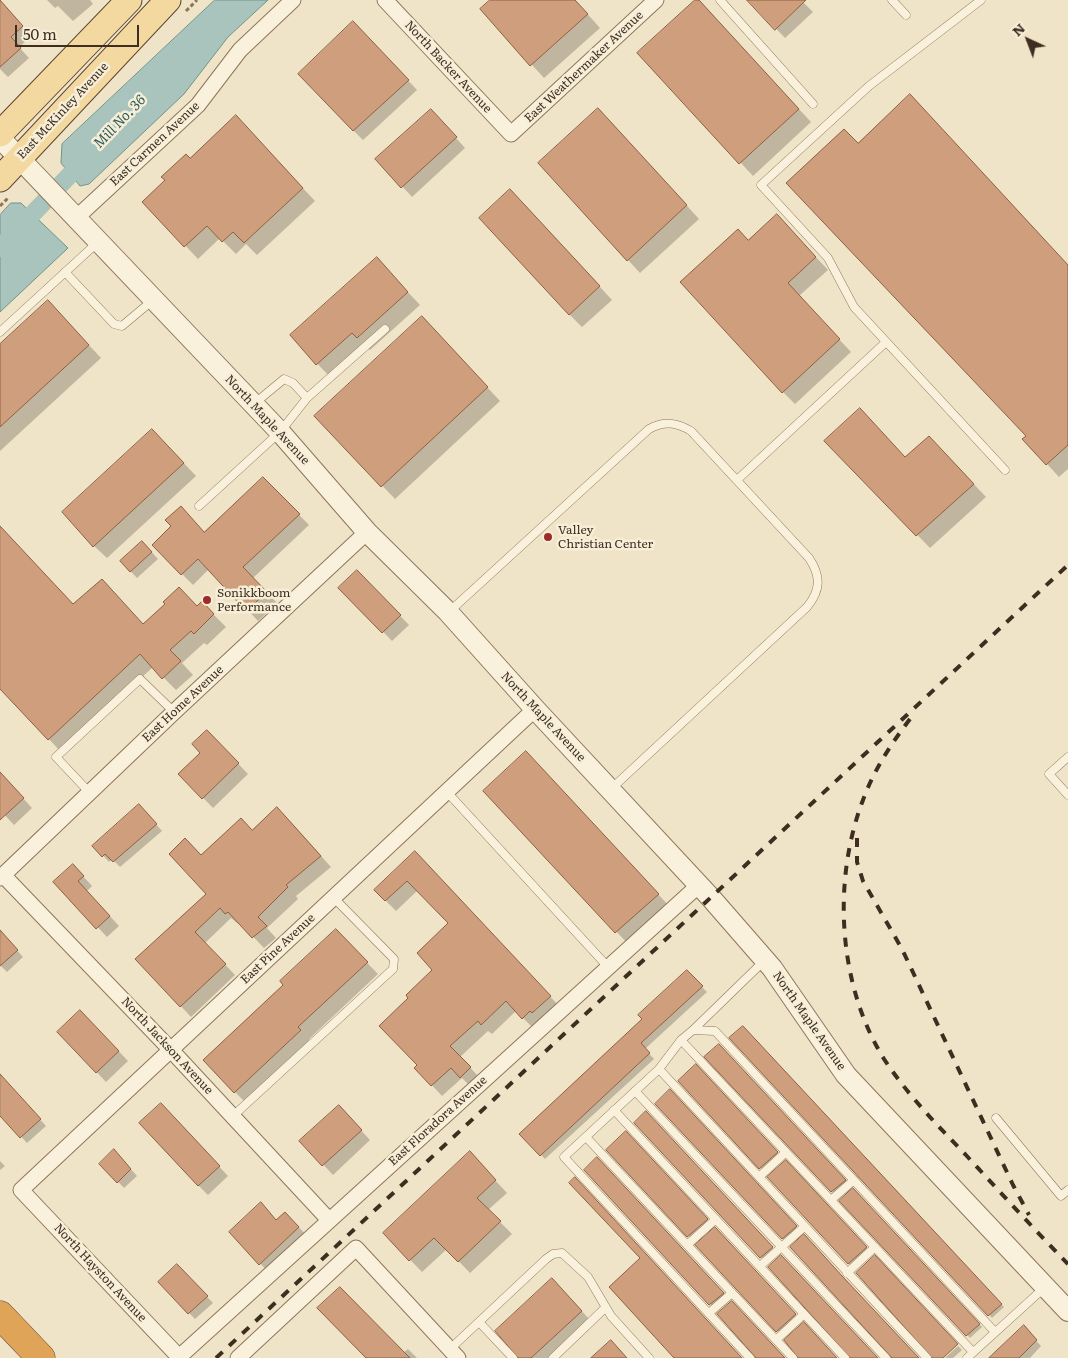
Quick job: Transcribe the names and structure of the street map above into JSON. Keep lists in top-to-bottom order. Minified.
{"streets":{"main road":["East McKinley Avenue"],"street":["North Backer Avenue","East Weathermaker Avenue","East Carmen Avenue","North Maple Avenue","East Home Avenue","East Pine Avenue","North Jackson Avenue","East Floradora Avenue","North Hayston Avenue"]},"crossings":[["North Backer Avenue","East Weathermaker Avenue"],["East McKinley Avenue","North Maple Avenue"],["East Carmen Avenue","North Maple Avenue"],["North Maple Avenue","East Home Avenue"],["North Maple Avenue","East Pine Avenue"],["North Maple Avenue","East Floradora Avenue"],["East Home Avenue","North Jackson Avenue"],["East Pine Avenue","North Jackson Avenue"],["East Pine Avenue","North Hayston Avenue"],["North Jackson Avenue","East Floradora Avenue"],["East Floradora Avenue","North Hayston Avenue"]],"water":["Mill No. 36"],"places":["Valley Christian Center","Sonikkboom Performance"],"scale_bar":"50 m","north":"top left"}
